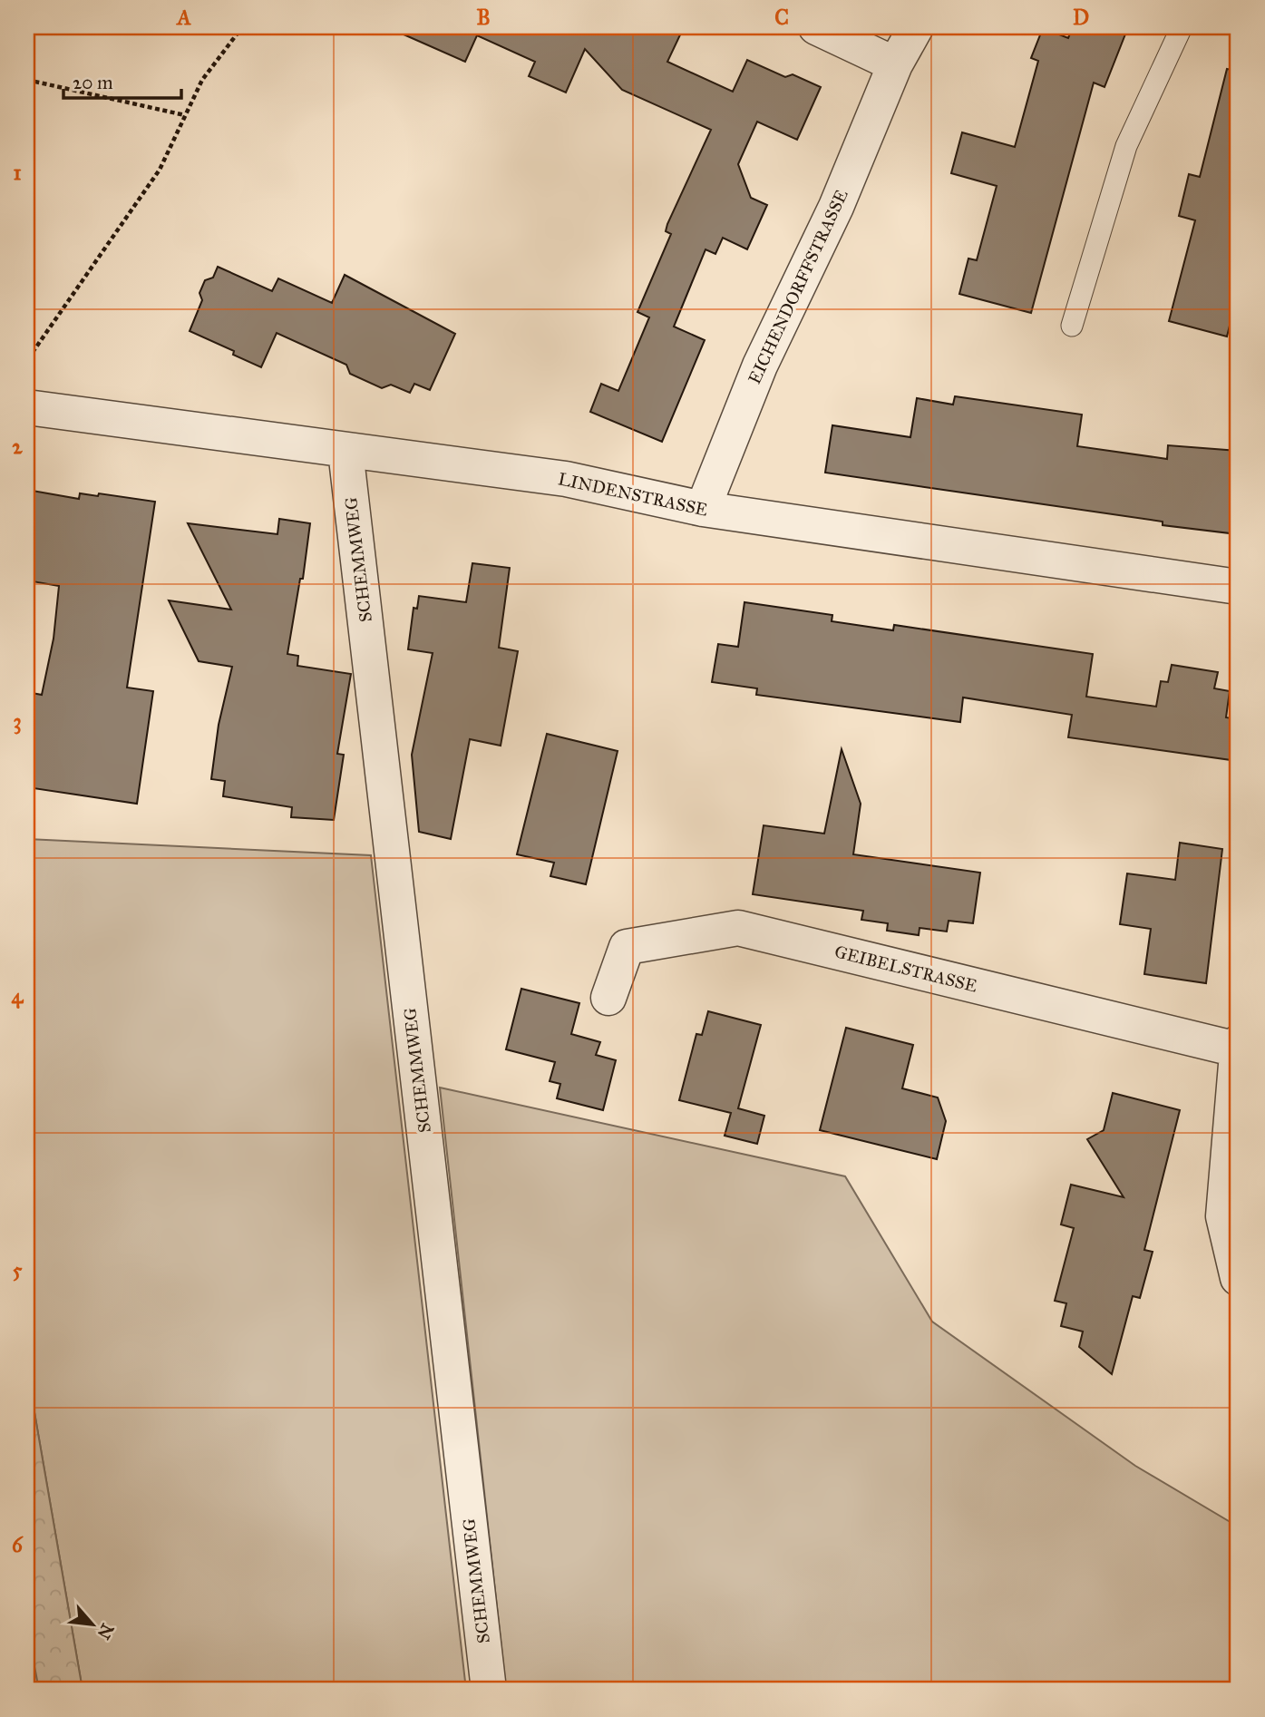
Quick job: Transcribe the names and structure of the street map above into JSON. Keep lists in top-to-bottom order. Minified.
{"streets":{"street":["EICHENDORFFSTRASSE","LINDENSTRASSE","SCHEMMWEG","GEIBELSTRASSE"]},"crossings":[["EICHENDORFFSTRASSE","LINDENSTRASSE"],["LINDENSTRASSE","SCHEMMWEG"]],"scale_bar":"20 m","north":"bottom right","grid":{"columns":["A","B","C","D"],"rows":["1","2","3","4","5","6"]}}
